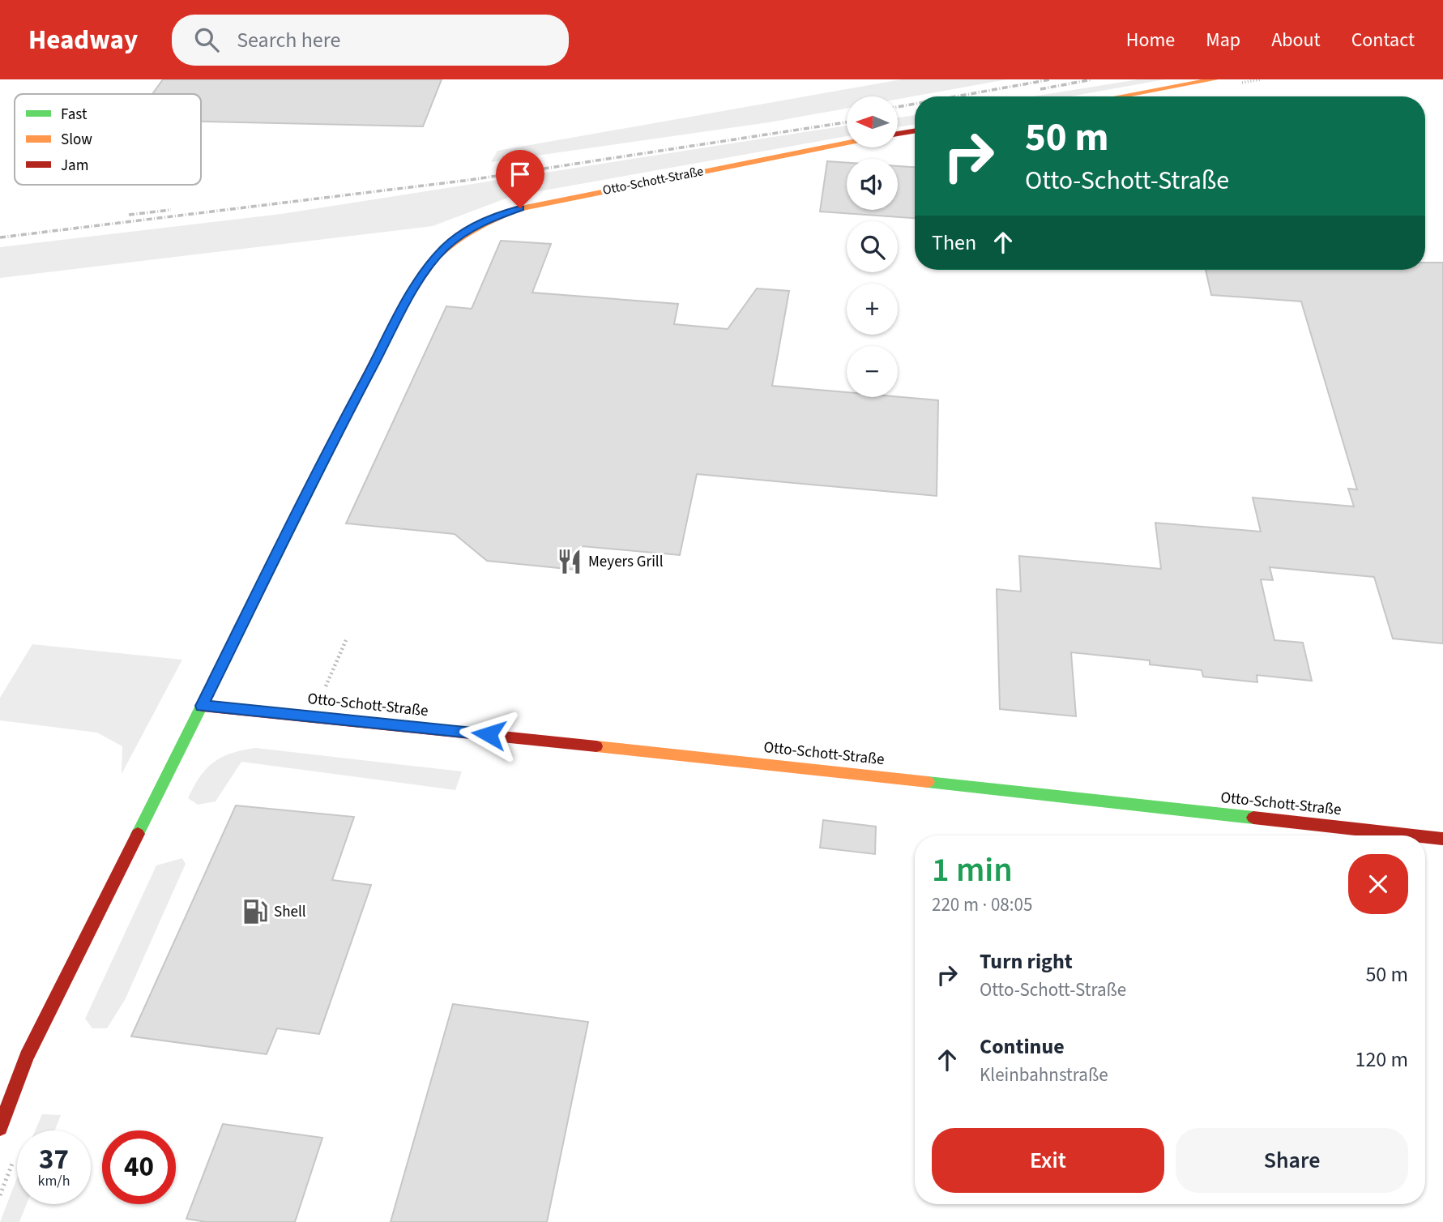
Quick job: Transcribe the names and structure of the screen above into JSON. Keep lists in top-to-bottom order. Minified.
{"streets":{"street":["Otto-Schott-Straße"]},"places":{"restaurant":["Meyers Grill"],"fuel station":["Shell"]},"legend":["Fast","Slow","Jam"],"north":"left","page":{"header":"Headway","search":"Search here","nav":["Home","Map","About","Contact"],"map_buttons":["+","−"],"turn":["50 m","Otto-Schott-Straße"],"then":"Then","heading":["1 min","220 m · 08:05"],"list":[{"name":"Turn right","note":"Otto-Schott-Straße","value":"50 m"},{"name":"Continue","note":"Kleinbahnstraße","value":"120 m"}],"buttons":["Exit","Share"],"speed":"37 km/h","limit":"40"}}
